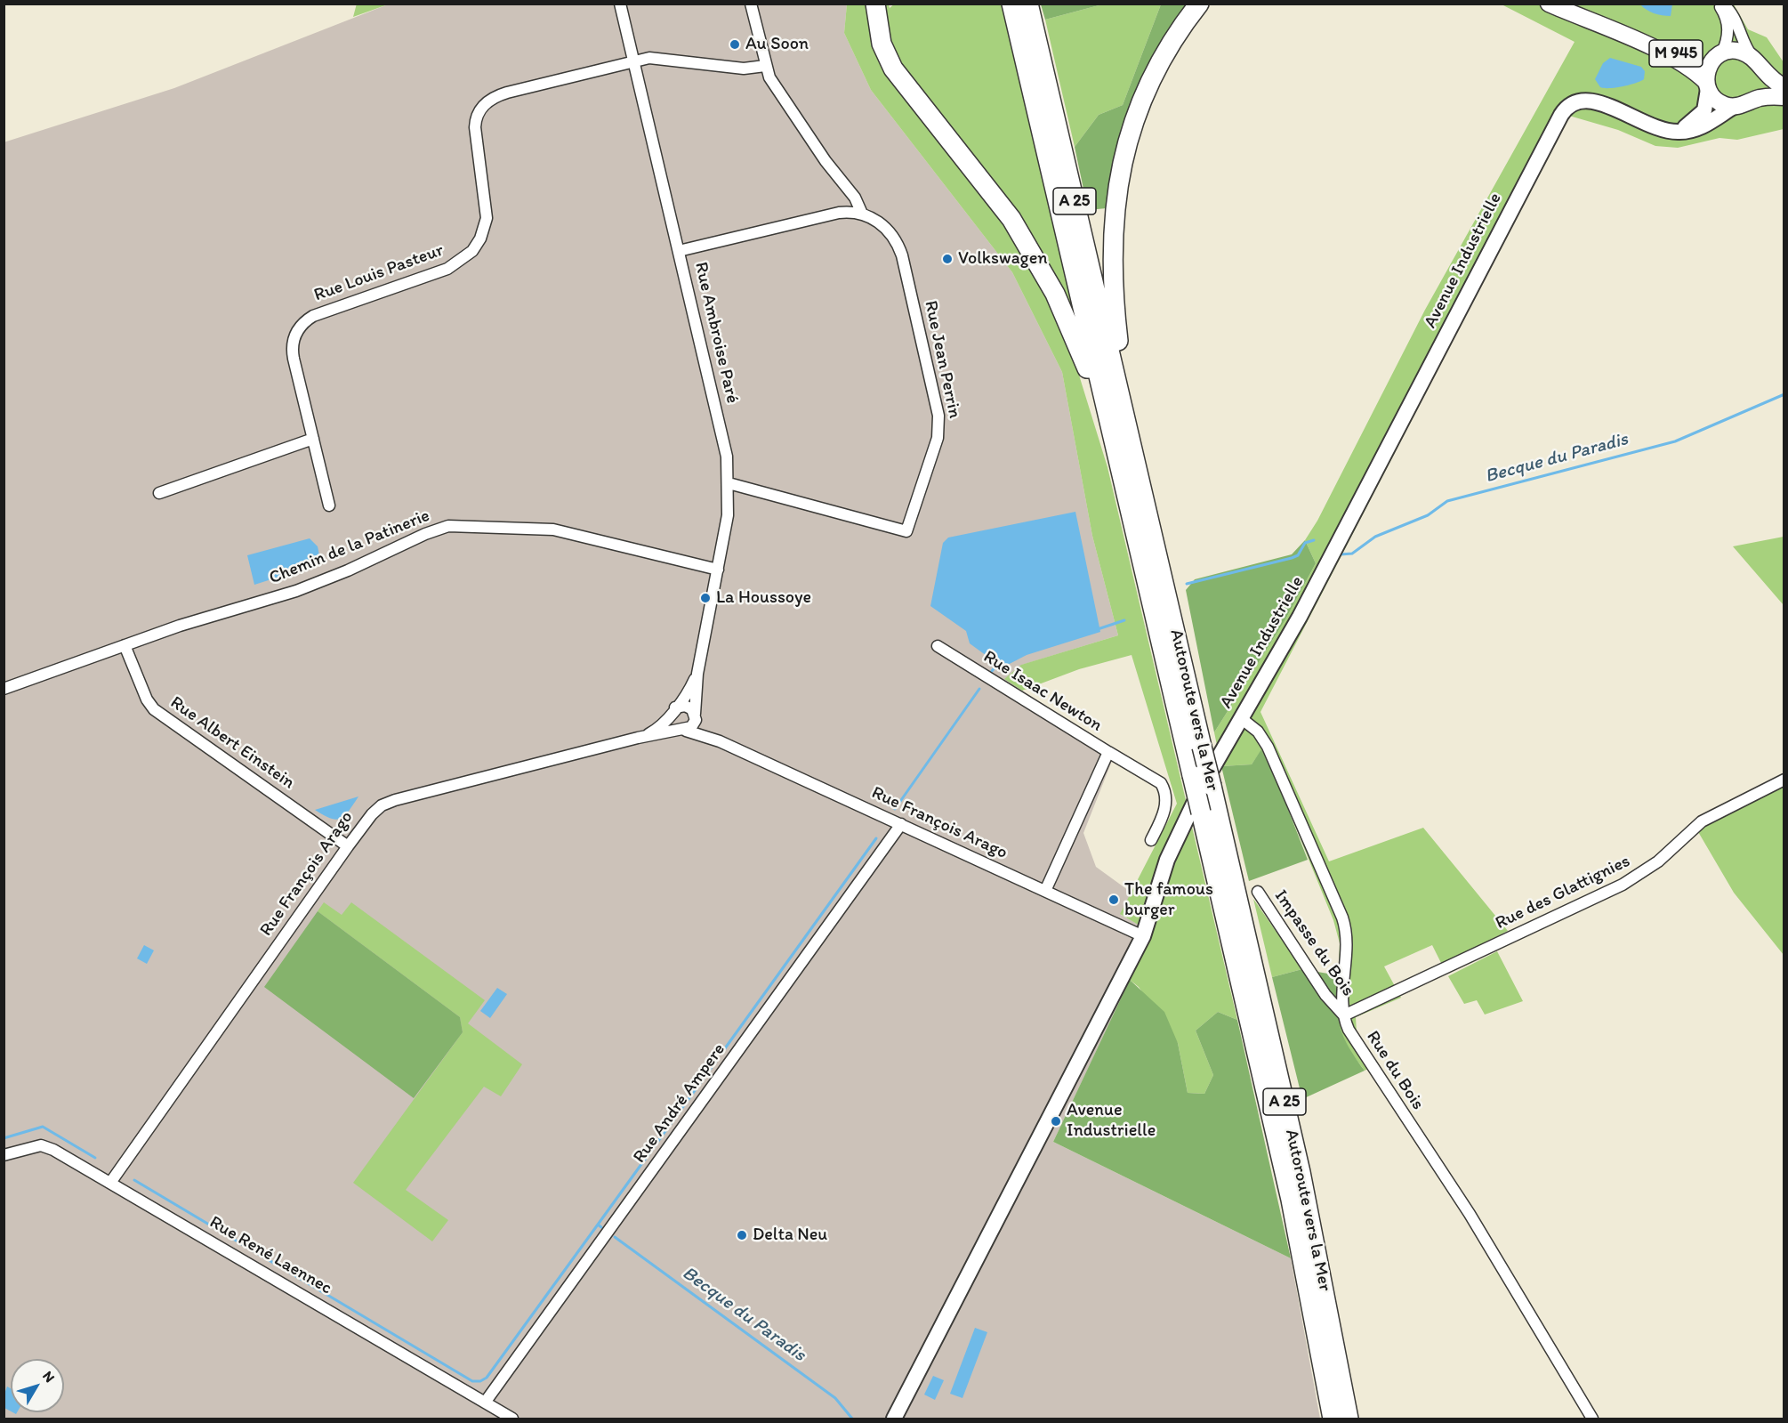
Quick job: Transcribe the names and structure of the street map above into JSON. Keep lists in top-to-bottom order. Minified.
{"streets":{"highway":["A 25","Autoroute vers la Mer"],"main road":["M 945"],"street":["Avenue Industrielle","Rue Louis Pasteur","Rue Ambroise Paré","Rue Jean Perrin","Chemin de la Patinerie","Rue Isaac Newton","Rue Albert Einstein","Rue François Arago","Rue des Glattignies","Impasse du Bois","Rue du Bois","Rue André Ampere","Rue René Laennec"]},"crossings":[["M 945","Avenue Industrielle"],["Avenue Industrielle","Rue François Arago"],["Avenue Industrielle","Rue du Bois"],["Rue Louis Pasteur","Rue Ambroise Paré"],["Rue Ambroise Paré","Rue Jean Perrin"],["Rue Ambroise Paré","Chemin de la Patinerie"],["Rue Ambroise Paré","Rue François Arago"],["Chemin de la Patinerie","Rue Albert Einstein"],["Rue Isaac Newton","Rue François Arago"],["Rue Albert Einstein","Rue François Arago"],["Rue François Arago","Rue André Ampere"],["Rue François Arago","Rue René Laennec"],["Rue des Glattignies","Impasse du Bois"],["Rue des Glattignies","Rue du Bois"],["Impasse du Bois","Rue du Bois"],["Rue André Ampere","Rue René Laennec"]],"water":["Becque du Paradis"],"places":["Au Soon","Volkswagen","La Houssoye","The famous burger","Avenue Industrielle","Delta Neu"],"north":"top right"}
